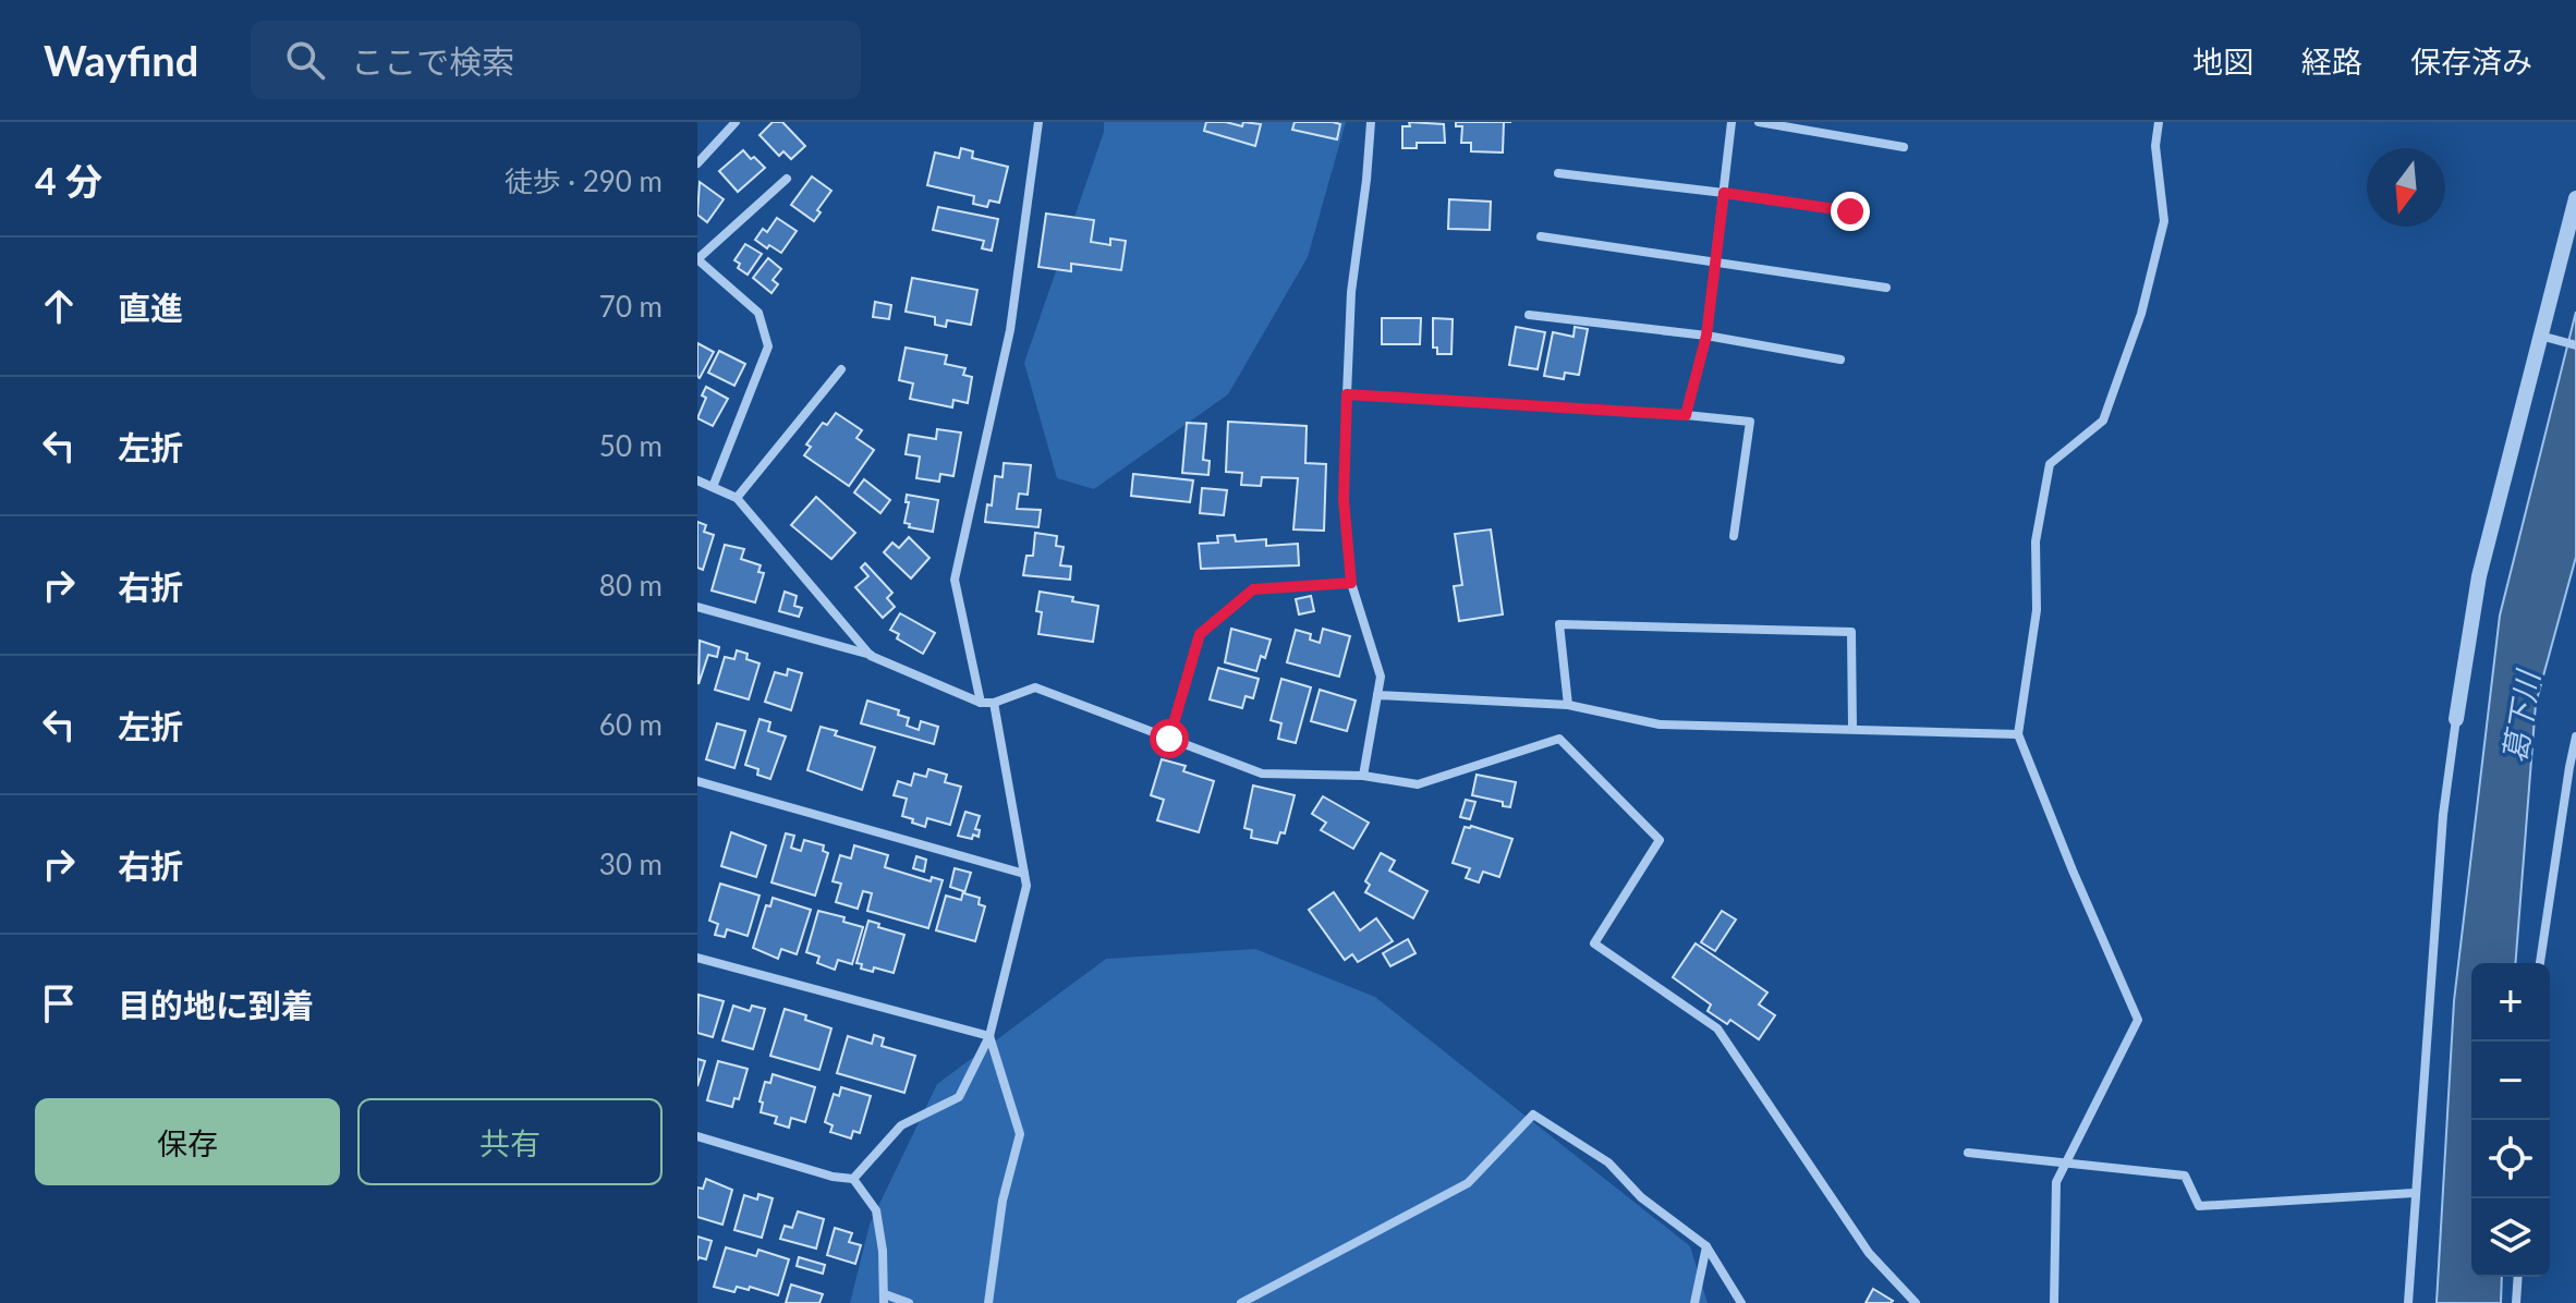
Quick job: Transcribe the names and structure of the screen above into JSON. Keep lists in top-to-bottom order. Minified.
{"water":["葛下川"],"north":"bottom","page":{"header":"Wayfind","search":"ここで検索","nav":["地図","経路","保存済み"],"heading":["4 分","徒歩 · 290 m"],"list":[["直進","70 m"],["左折","50 m"],["右折","80 m"],["左折","60 m"],["右折","30 m"],"目的地に到着"],"map_buttons":["+","−"],"buttons":["保存","共有"]}}
